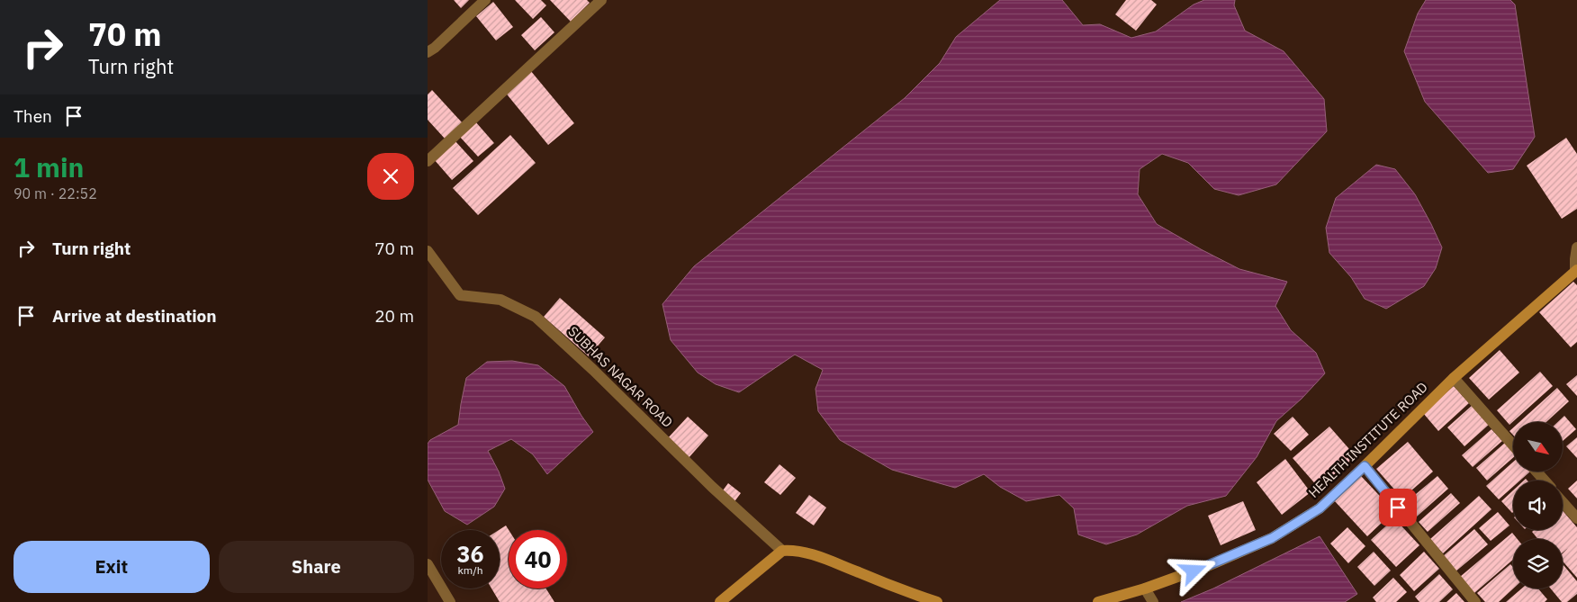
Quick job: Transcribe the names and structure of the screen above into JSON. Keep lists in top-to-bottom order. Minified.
{"streets":{"street":["SUBHAS NAGAR ROAD","HEALTH INSTITUTE ROAD"]},"north":"bottom right","page":{"turn":["70 m","Turn right"],"then":"Then","heading":["1 min","90 m · 22:52"],"list":[{"name":"Turn right","value":"70 m"},{"name":"Arrive at destination","value":"20 m"}],"speed":"36 km/h","limit":"40","buttons":["Exit","Share"]}}
